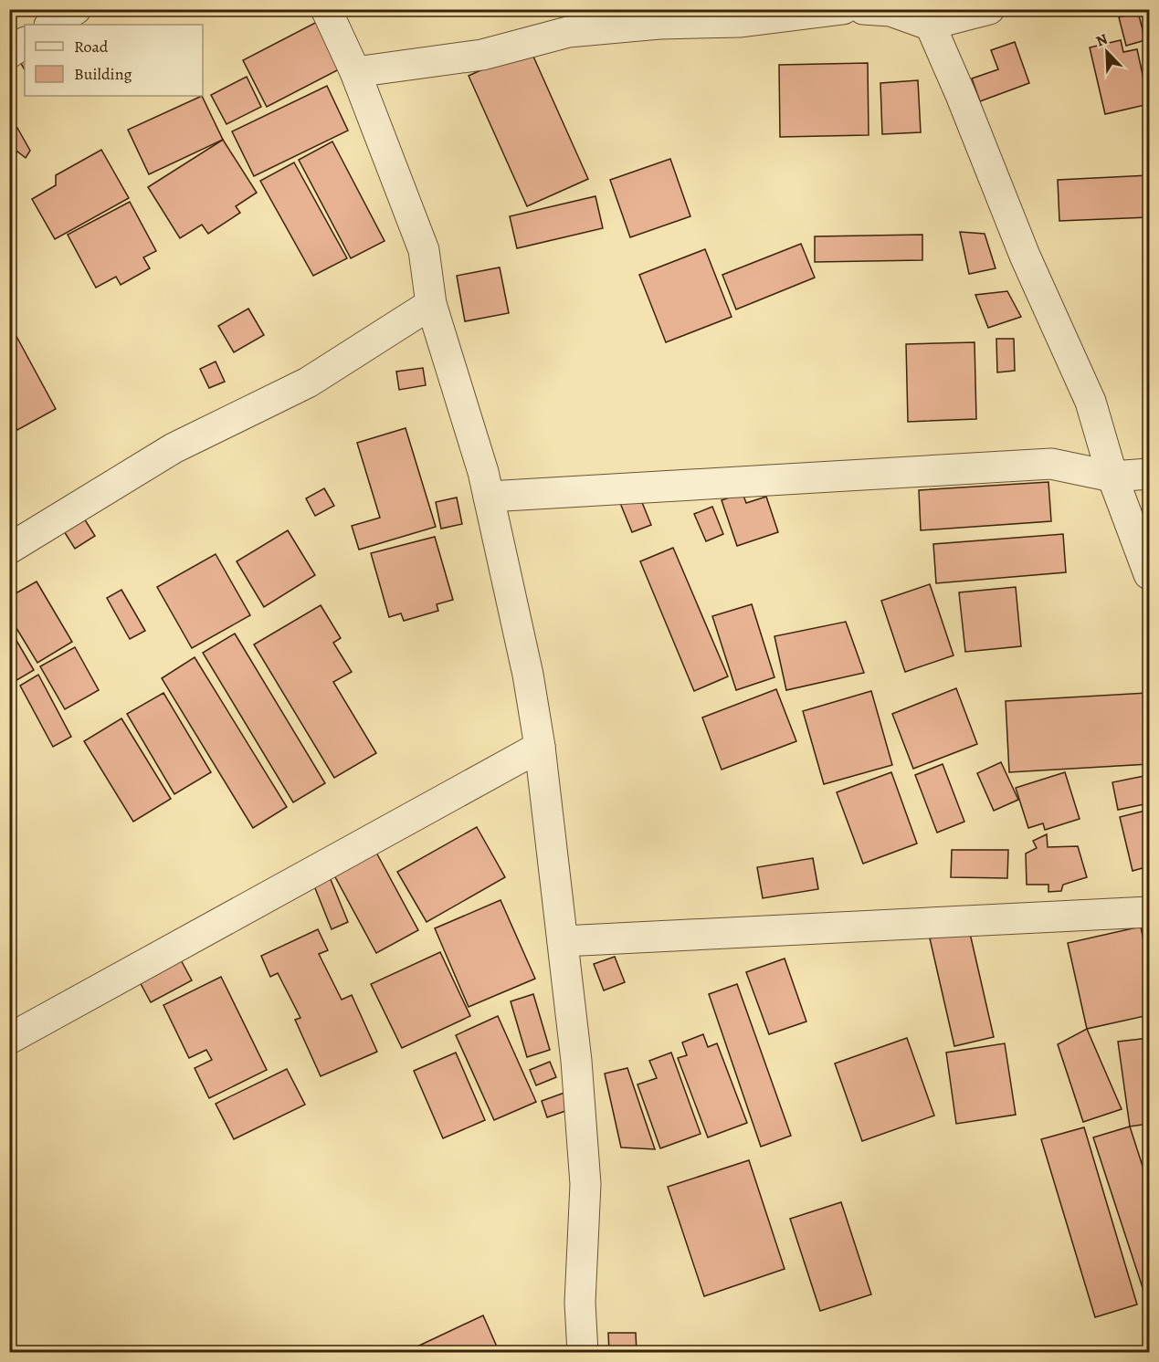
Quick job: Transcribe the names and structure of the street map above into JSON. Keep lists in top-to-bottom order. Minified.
{"legend":["Road","Building"],"north":"top left"}
